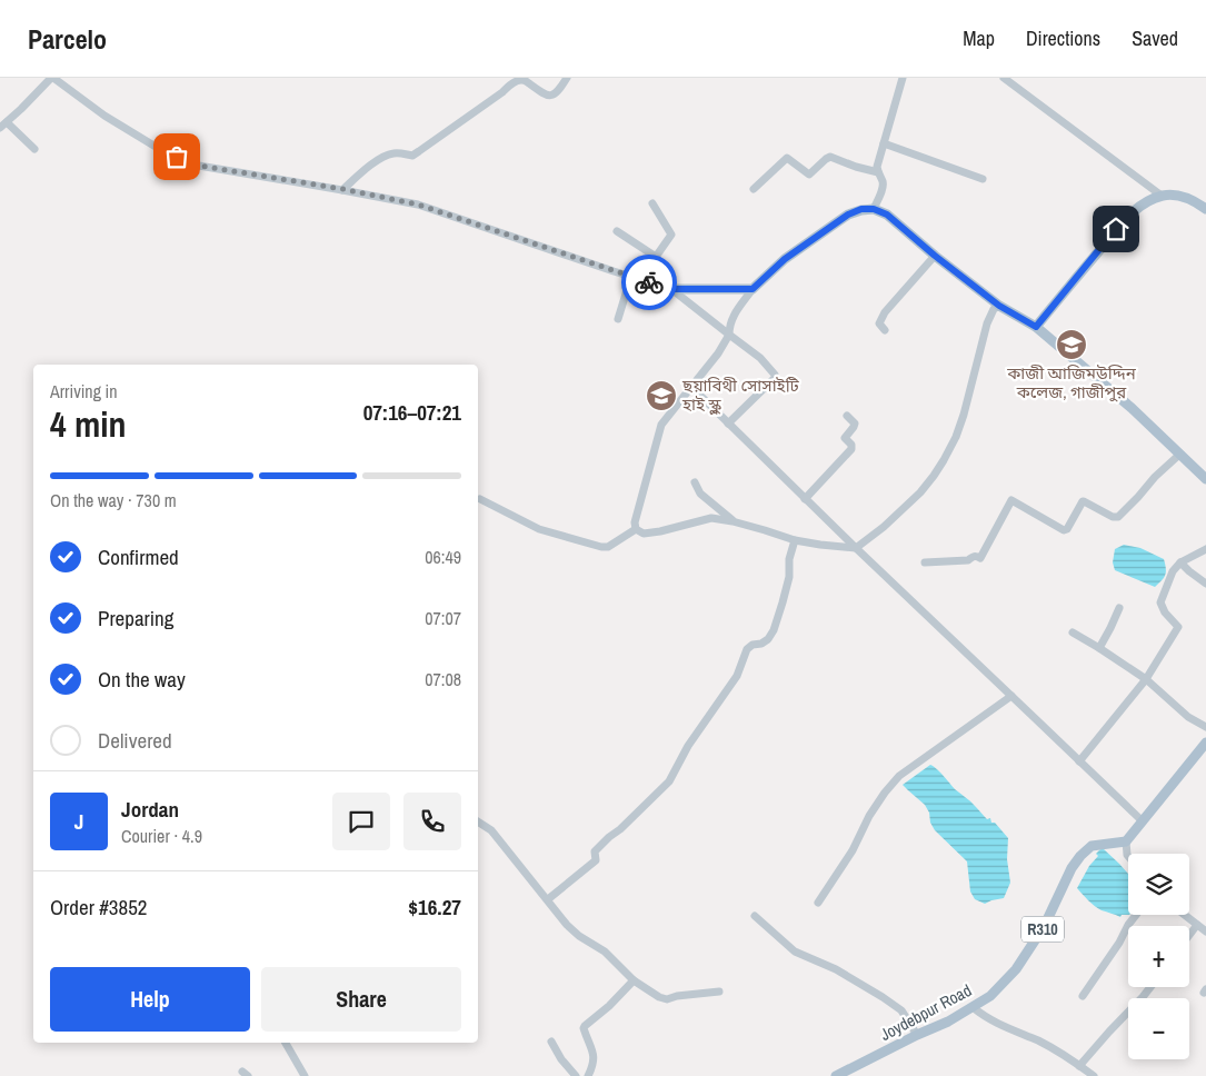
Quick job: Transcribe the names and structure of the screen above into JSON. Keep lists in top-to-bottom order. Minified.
{"streets":{"main road":["R310","Joydebpur Road"]},"places":{"school or university":["কাজী আজিমউদ্দিন কলেজ, গাজীপুর","ছয়াবিথী সোসাইটি হাই স্কুল"]},"page":{"header":"Parcelo","nav":["Map","Directions","Saved"],"heading":["4 min","Arriving in","07:16–07:21"],"panel":["Jordan","Courier · 4.9","Order #3852","$16.27"],"bar":"On the way · 730 m","list":[["Confirmed","06:49"],["Preparing","07:07"],["On the way","07:08"],"Delivered"],"round":"J","map_buttons":["+","−"],"buttons":["Help","Share"]}}
